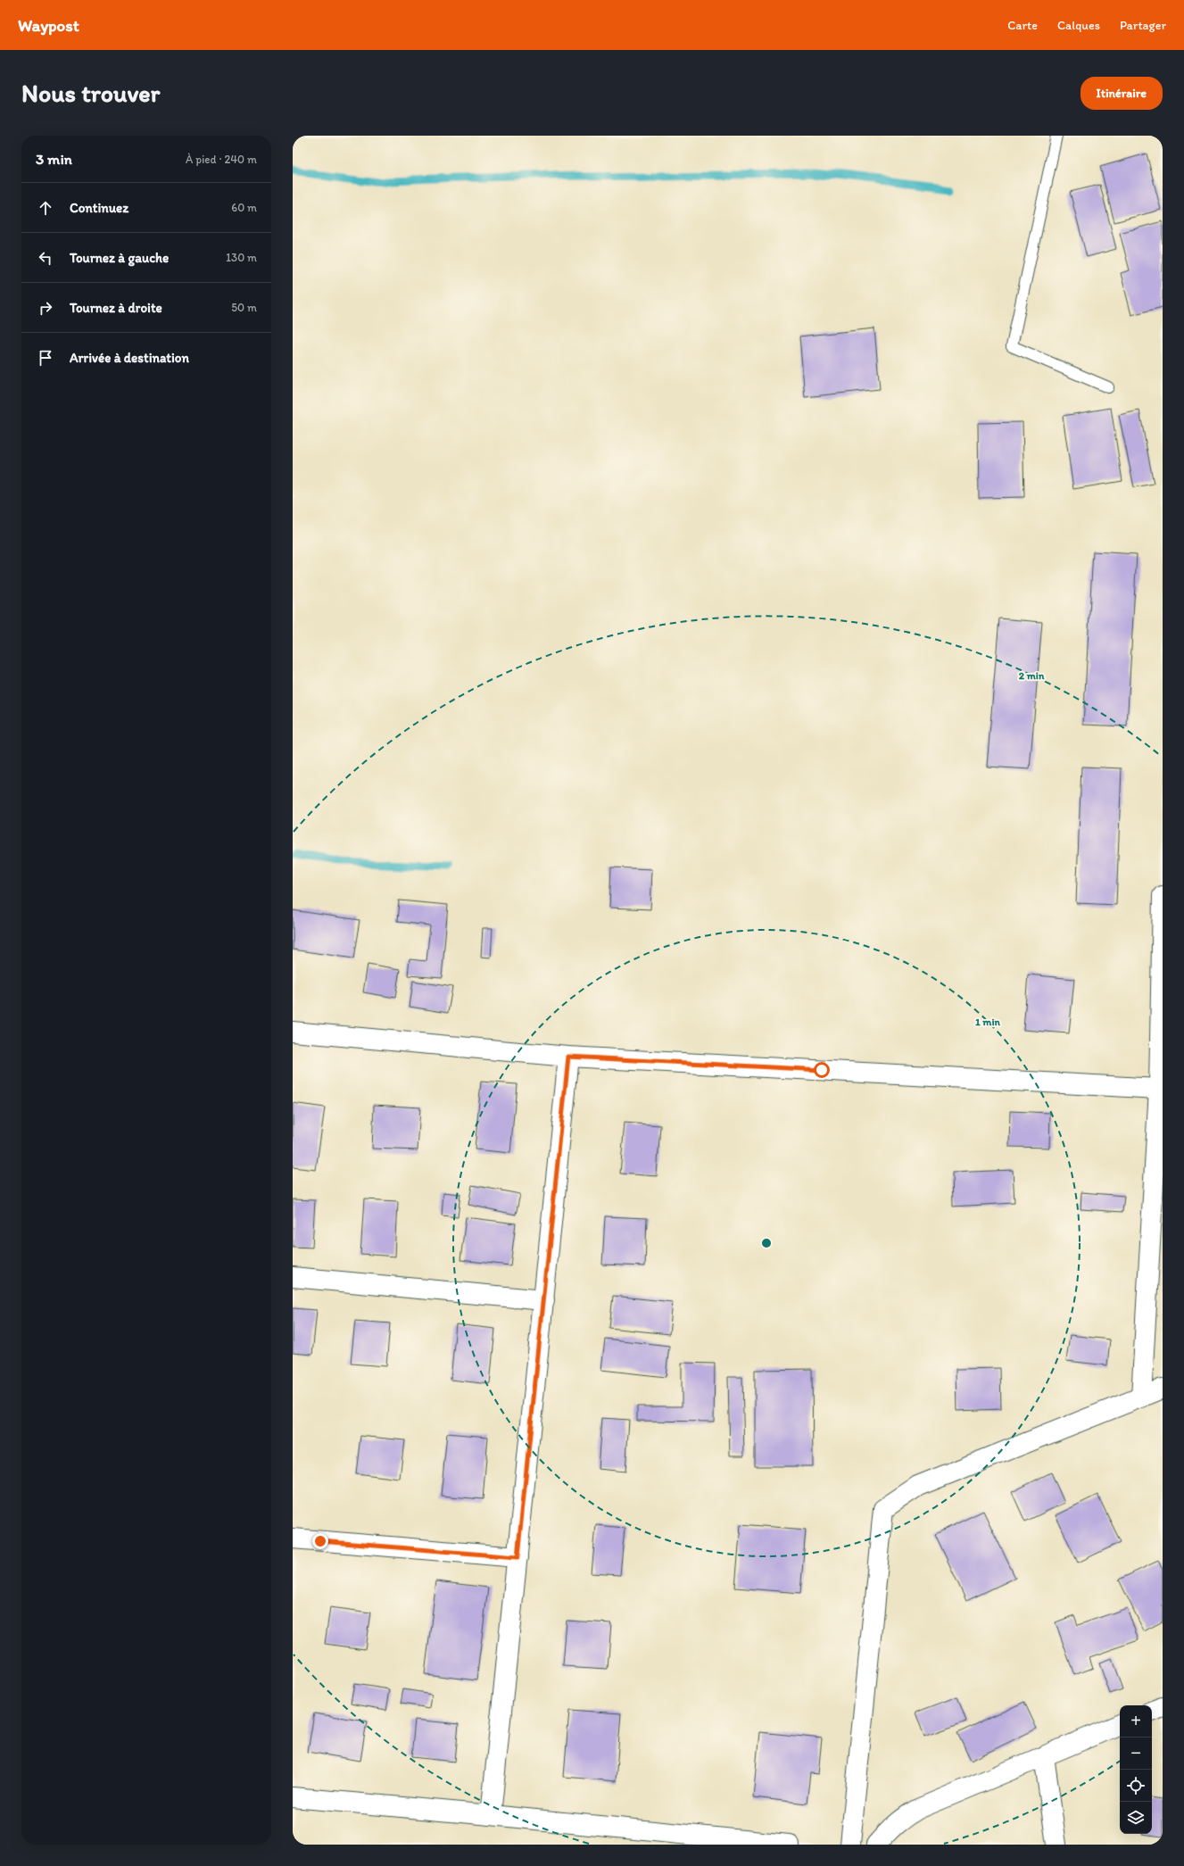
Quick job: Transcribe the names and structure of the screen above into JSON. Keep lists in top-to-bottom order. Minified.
{"page":{"header":"Waypost","nav":["Carte","Calques","Partager"],"buttons":"Itinéraire","title":"Nous trouver","heading":["3 min","À pied · 240 m"],"list":[["Continuez","60 m"],["Tournez à gauche","130 m"],["Tournez à droite","50 m"],"Arrivée à destination"],"map_buttons":["+","−"]},"rings":["2 min","1 min"]}
